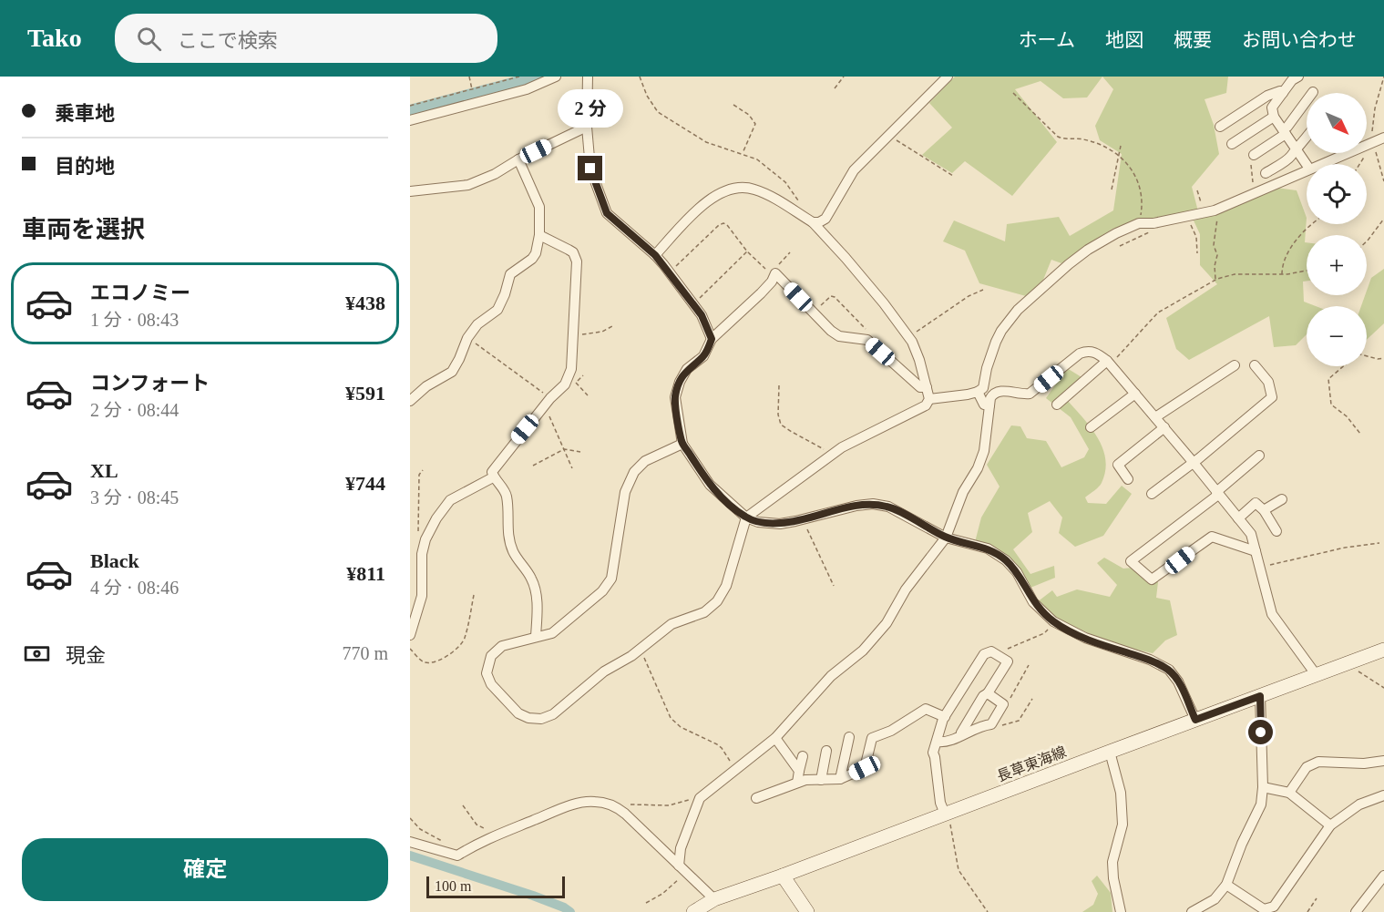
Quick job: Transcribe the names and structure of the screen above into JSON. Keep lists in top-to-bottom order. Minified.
{"streets":{"main road":["長草東海線"]},"scale_bar":"100 m","north":"bottom right","page":{"header":"Tako","search":"ここで検索","nav":["ホーム","地図","概要","お問い合わせ"],"banner":["乗車地","目的地"],"bubble":"2 分","map_buttons":["+","−"],"heading":"車両を選択","list":[{"name":"エコノミー","note":"1 分 · 08:43","value":"¥438"},{"name":"コンフォート","note":"2 分 · 08:44","value":"¥591"},{"name":"XL","note":"3 分 · 08:45","value":"¥744"},{"name":"Black","note":"4 分 · 08:46","value":"¥811"}],"pay":["現金","770 m"],"buttons":"確定","scale":"100 m"}}
